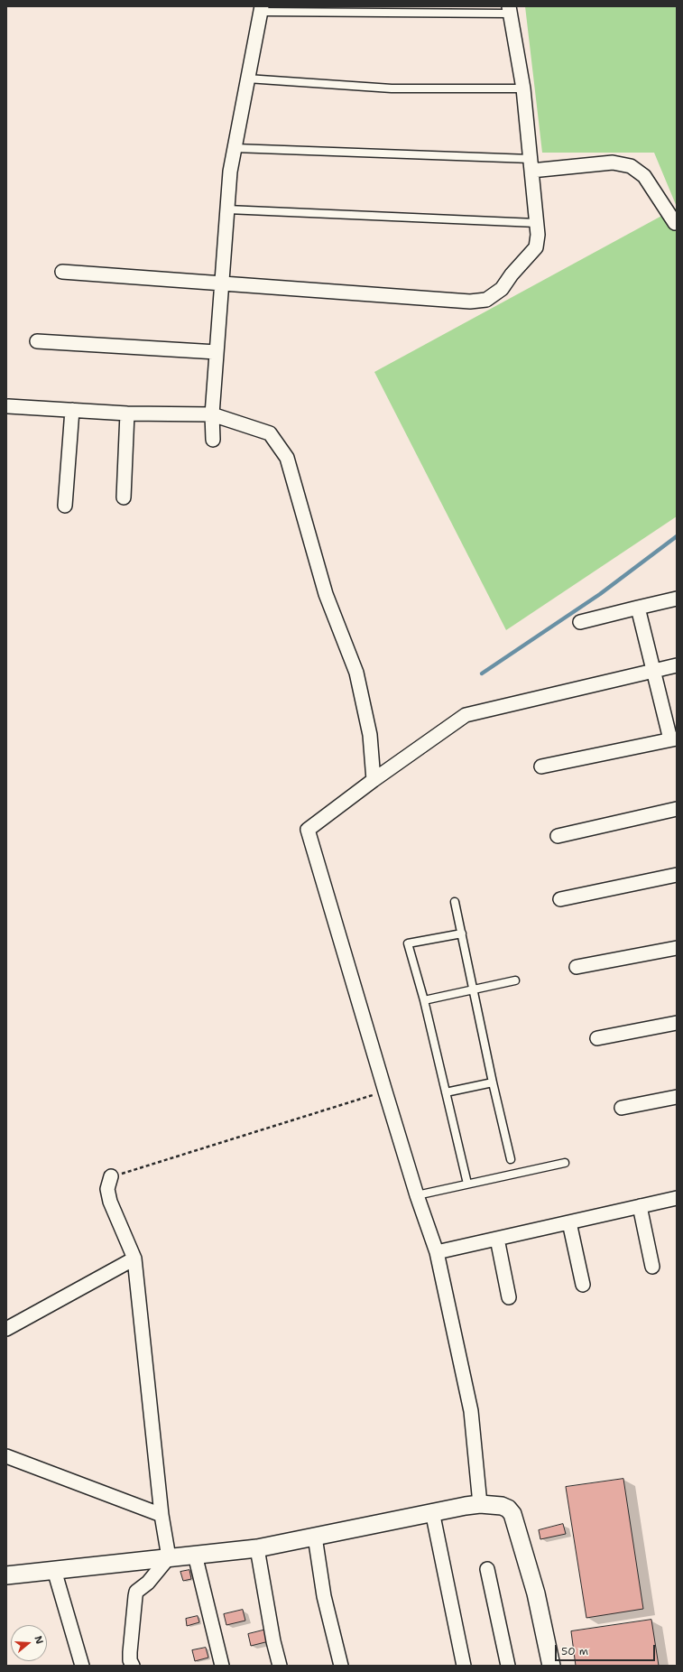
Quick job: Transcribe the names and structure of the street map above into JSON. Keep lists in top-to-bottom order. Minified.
{"scale_bar":"50 m","north":"right"}
